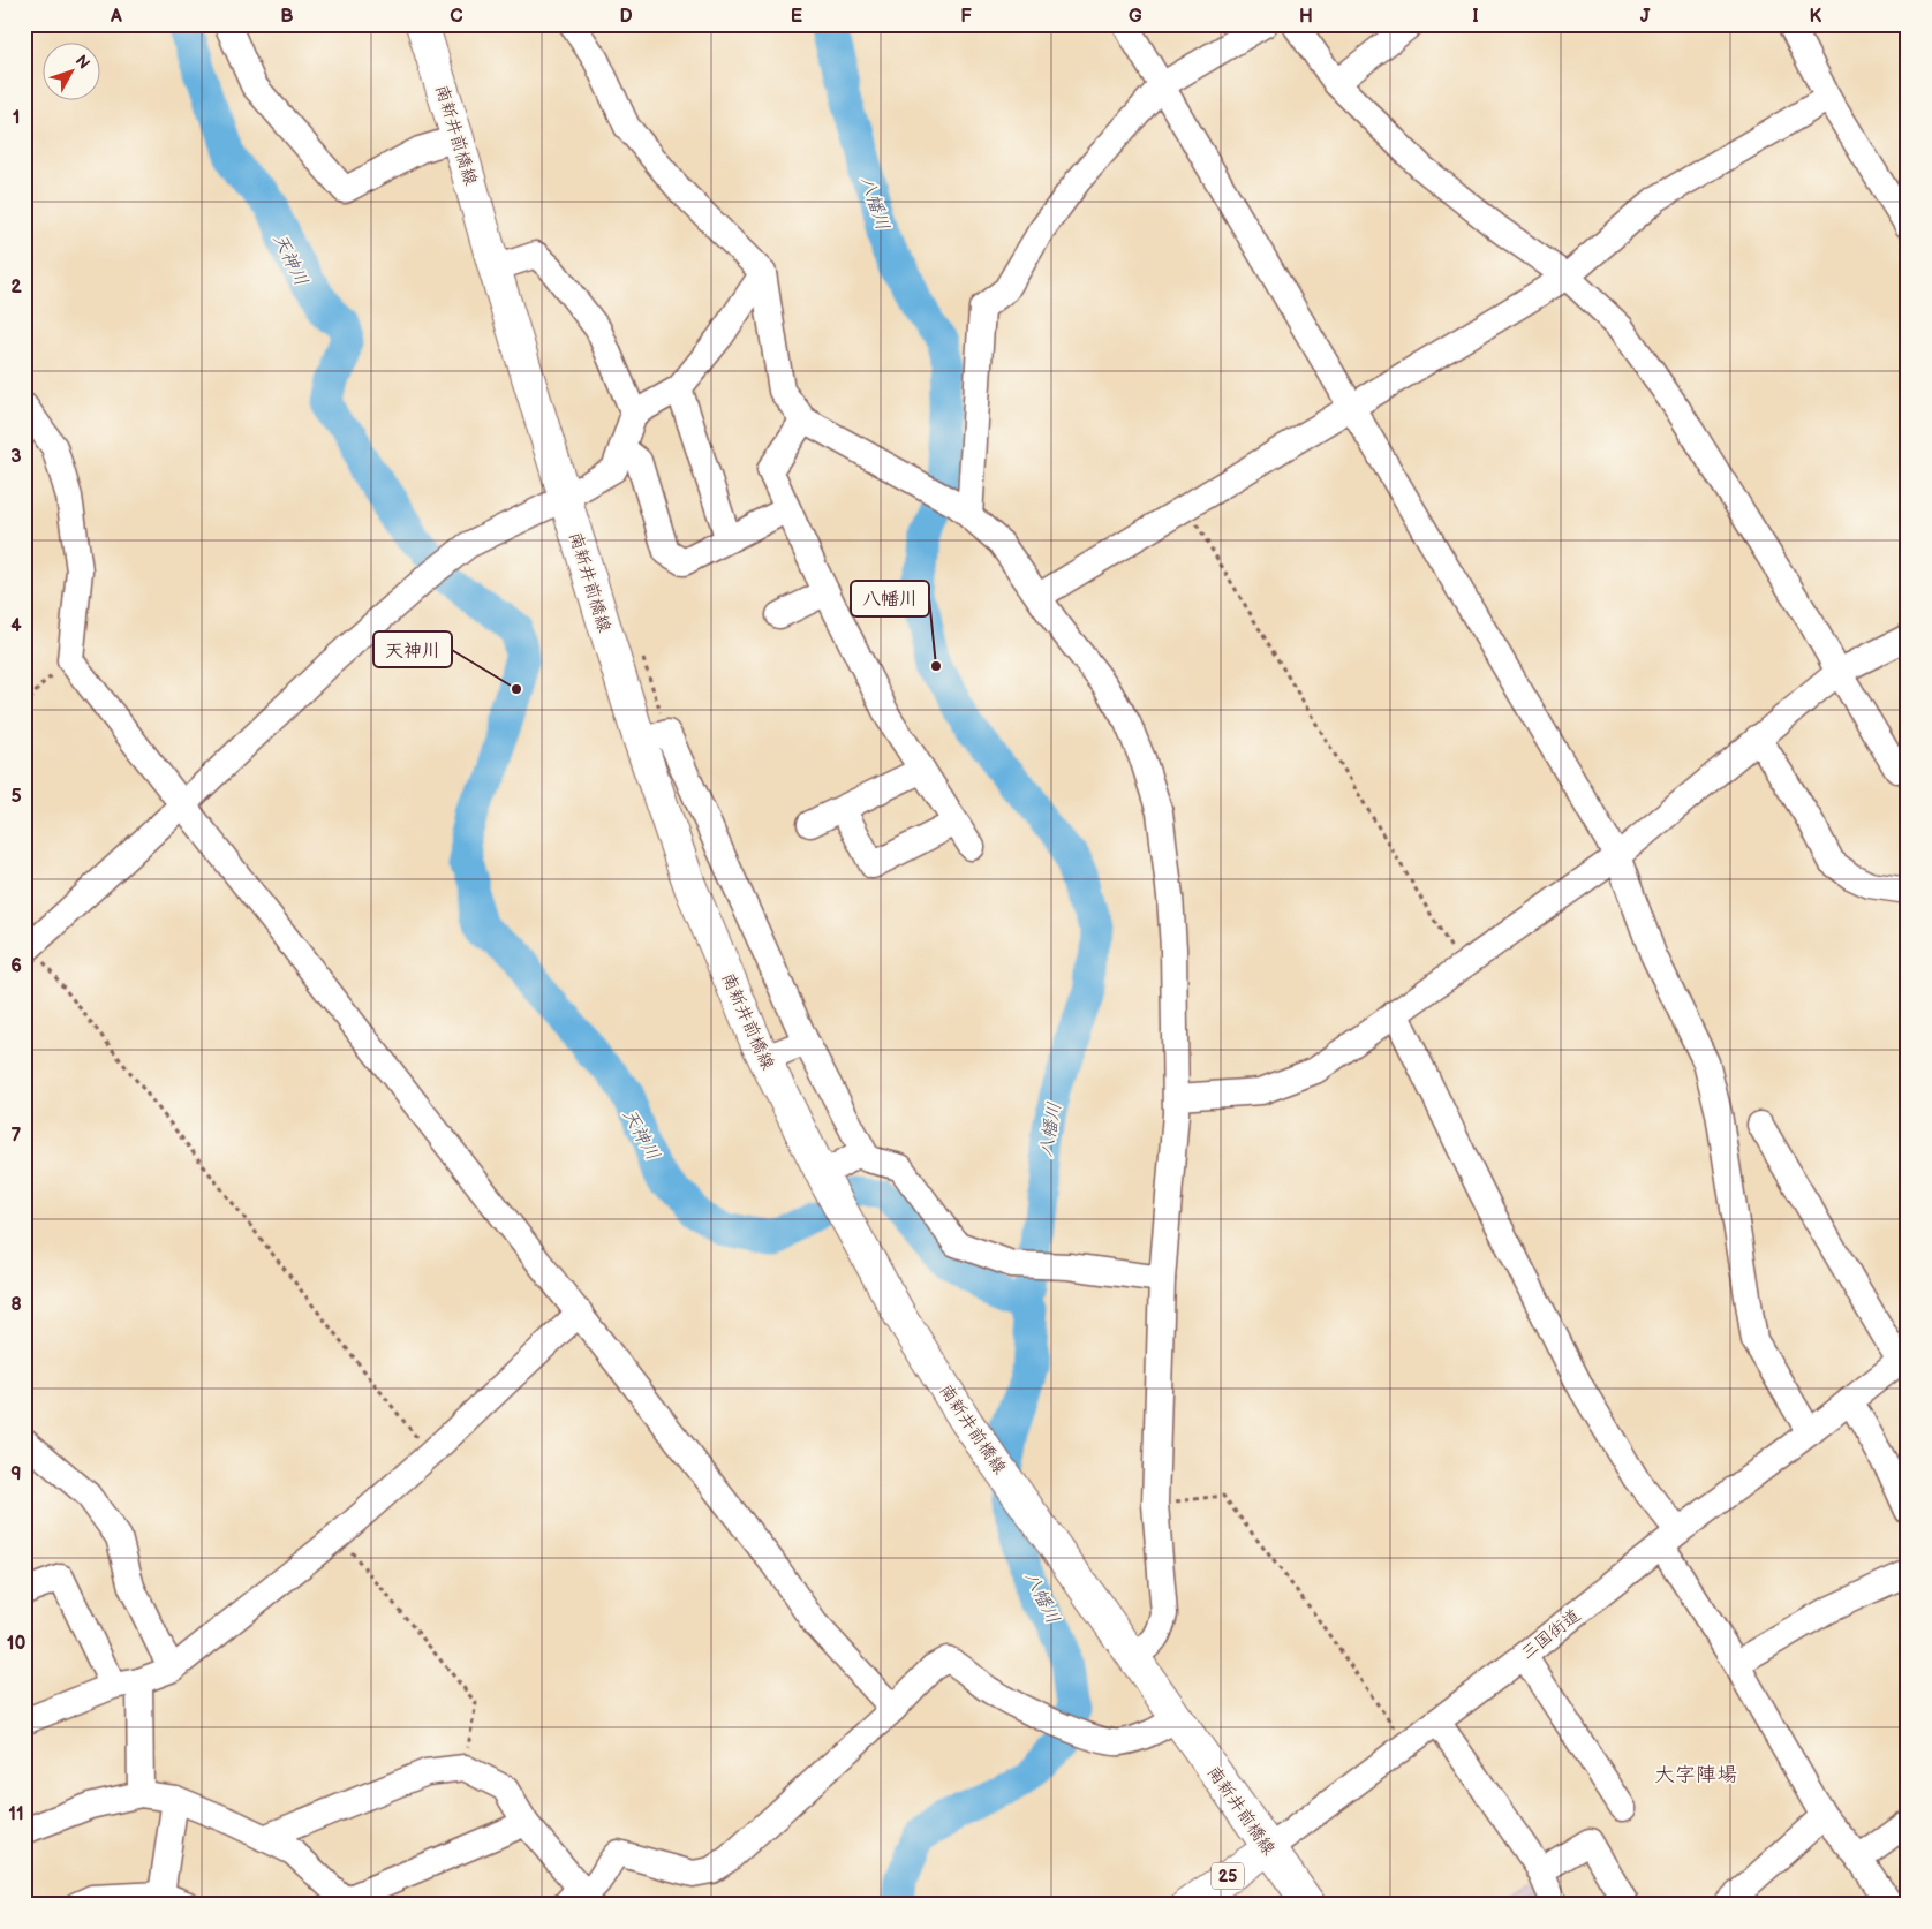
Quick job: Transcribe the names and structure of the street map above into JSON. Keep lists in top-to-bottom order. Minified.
{"streets":{"main road":["南新井前橋線","三国街道","25"]},"crossings":[["南新井前橋線","三国街道"]],"districts":["大字陣場"],"water":["八幡川","天神川"],"places":["八幡川","天神川"],"north":"top right","grid":{"columns":["A","B","C","D","E","F","G","H","I","J","K"],"rows":["1","2","3","4","5","6","7","8","9","10","11"]}}
